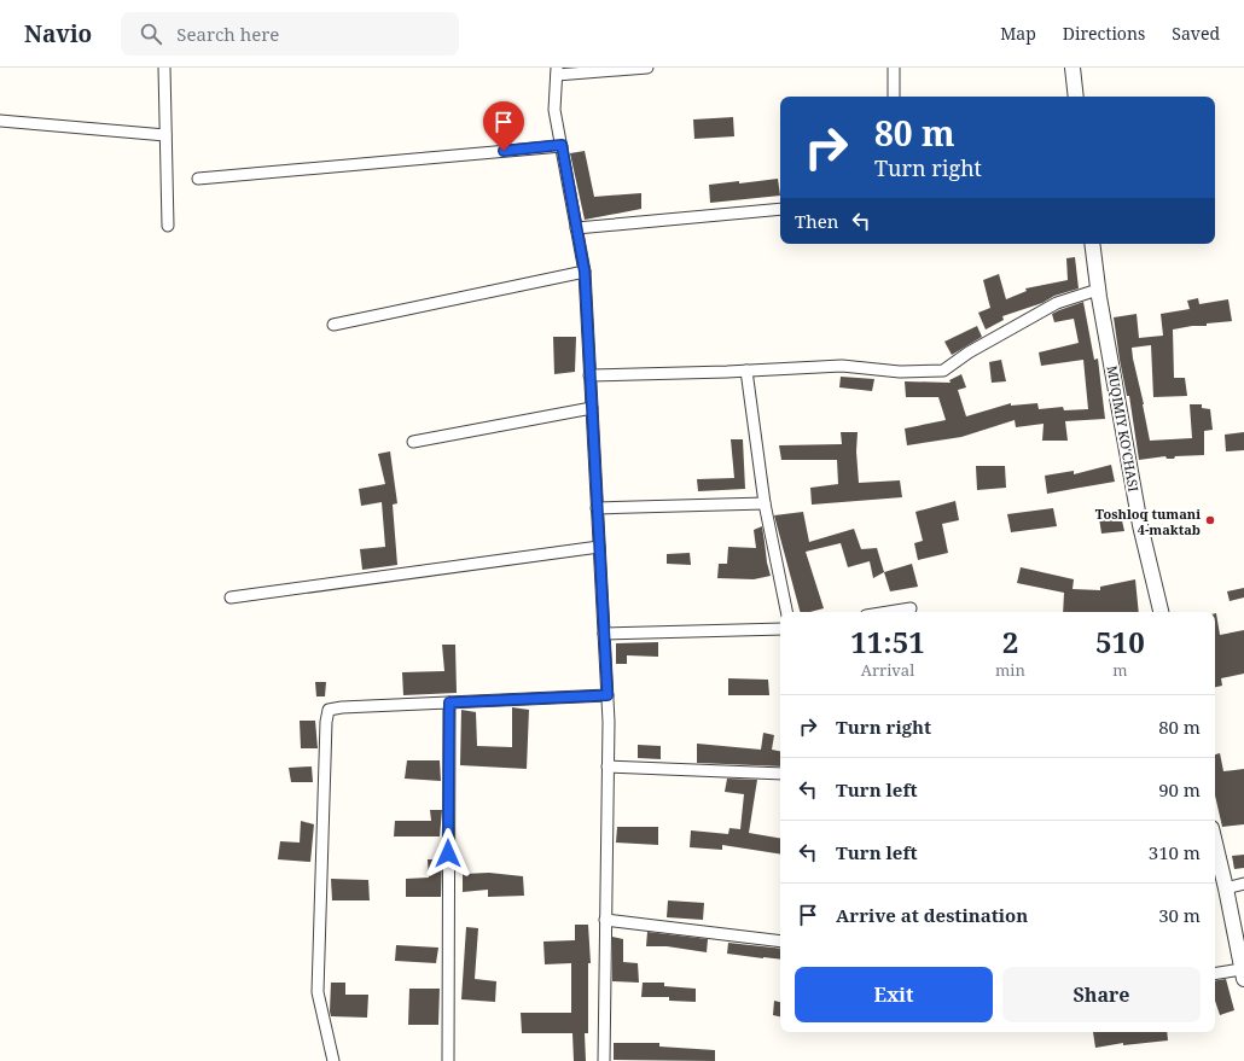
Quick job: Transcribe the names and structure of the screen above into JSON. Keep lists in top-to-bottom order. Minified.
{"streets":{"street":["MUQIMIY KO'CHASI"]},"places":["Toshloq tumani 4-maktab"],"page":{"header":"Navio","search":"Search here","nav":["Map","Directions","Saved"],"turn":["80 m","Turn right"],"then":"Then","eta":["11:51","Arrival","2","min","510","m"],"list":[{"name":"Turn right","value":"80 m"},{"name":"Turn left","value":"90 m"},{"name":"Turn left","value":"310 m"},{"name":"Arrive at destination","value":"30 m"}],"buttons":["Exit","Share"]}}
